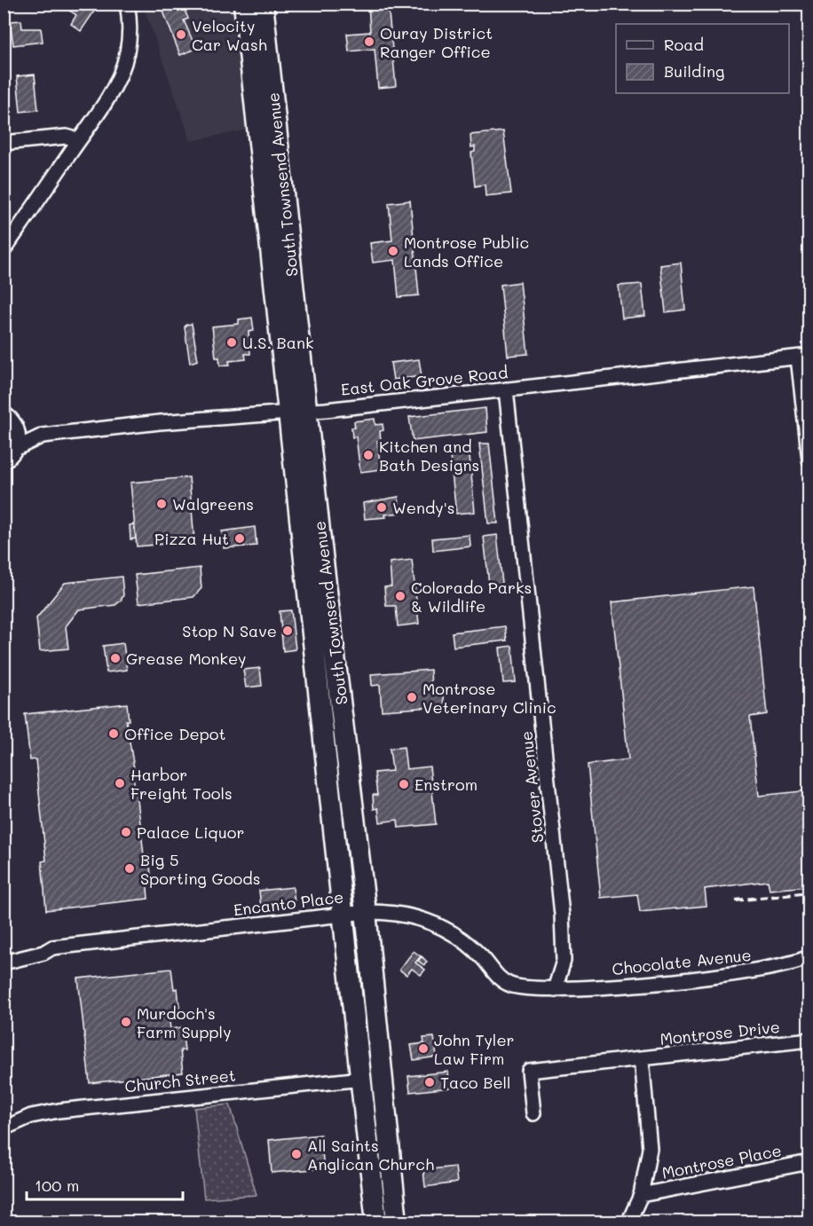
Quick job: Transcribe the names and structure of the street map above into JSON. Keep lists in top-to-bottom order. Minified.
{"streets":{"highway":["South Townsend Avenue"],"street":["East Oak Grove Road","Stover Avenue","Encanto Place","Chocolate Avenue","Montrose Drive","Church Street","Montrose Place"]},"crossings":[["South Townsend Avenue","East Oak Grove Road"],["South Townsend Avenue","Encanto Place"],["South Townsend Avenue","Church Street"],["East Oak Grove Road","Stover Avenue"],["Stover Avenue","Encanto Place"],["Stover Avenue","Chocolate Avenue"],["Encanto Place","Chocolate Avenue"],["Montrose Drive","Montrose Place"]],"places":["Velocity Car Wash","Ouray District Ranger Office","Montrose Public Lands Office","U.S. Bank","Kitchen and Bath Designs","Walgreens","Wendy's","Pizza Hut","Colorado Parks & Wildlife","Stop N Save","Grease Monkey","Montrose Veterinary Clinic","Office Depot","Harbor Freight Tools","Enstrom","Palace Liquor","Big 5 Sporting Goods","Murdoch's Farm Supply","John Tyler Law Firm","Taco Bell","All Saints Anglican Church"],"legend":["Road","Building"],"scale_bar":"100 m"}
